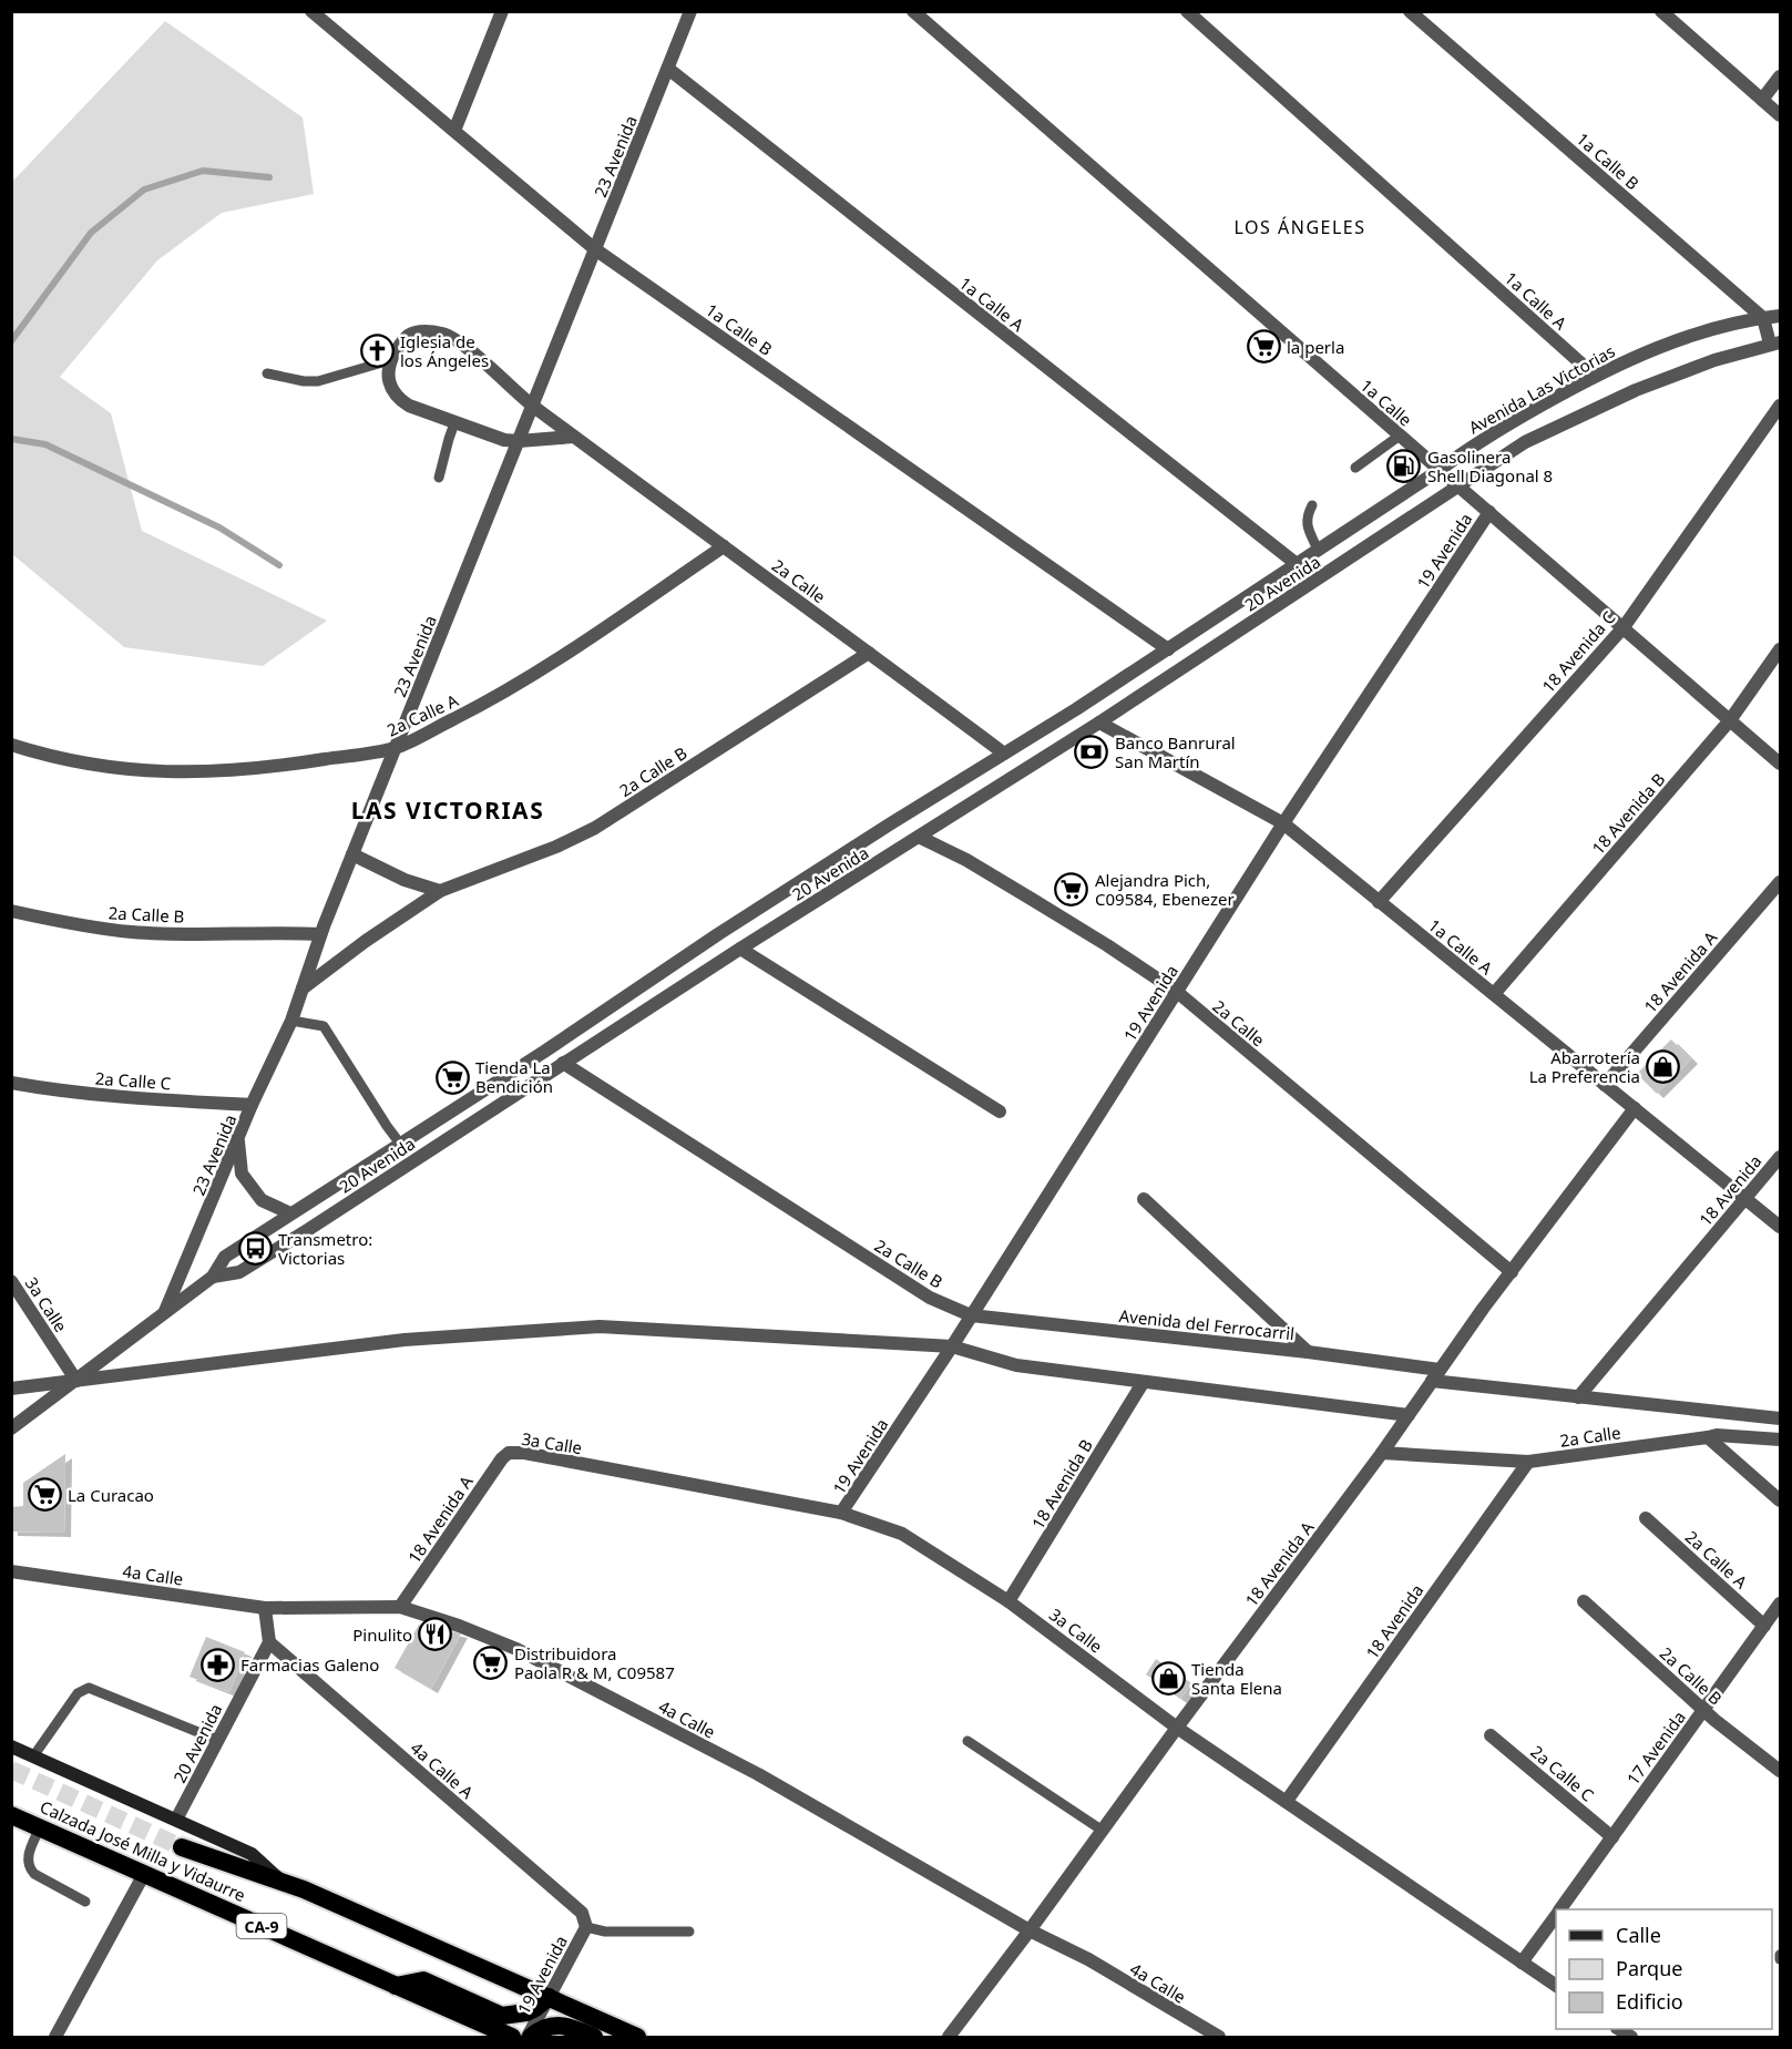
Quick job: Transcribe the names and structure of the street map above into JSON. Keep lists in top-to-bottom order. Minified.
{"streets":{"highway":["Calzada José Milla y Vidaurre","CA-9"],"street":["23 Avenida","1a Calle B","1a Calle A","Avenida Las Victorias","1a Calle","19 Avenida","2a Calle","20 Avenida","18 Avenida C","2a Calle A","2a Calle B","18 Avenida B","18 Avenida A","2a Calle C","18 Avenida","3a Calle","Avenida del Ferrocarril","4a Calle","17 Avenida","4a Calle A"]},"crossings":[["23 Avenida","1a Calle B"],["23 Avenida","1a Calle A"],["23 Avenida","2a Calle"],["23 Avenida","20 Avenida"],["23 Avenida","2a Calle A"],["23 Avenida","2a Calle B"],["23 Avenida","2a Calle C"],["1a Calle B","Avenida Las Victorias"],["1a Calle B","20 Avenida"],["1a Calle A","Avenida Las Victorias"],["1a Calle A","19 Avenida"],["1a Calle A","20 Avenida"],["1a Calle A","18 Avenida C"],["1a Calle A","18 Avenida B"],["1a Calle A","18 Avenida A"],["1a Calle A","18 Avenida"],["Avenida Las Victorias","1a Calle"],["Avenida Las Victorias","20 Avenida"],["1a Calle","19 Avenida"],["1a Calle","20 Avenida"],["1a Calle","18 Avenida C"],["1a Calle","18 Avenida B"],["19 Avenida","2a Calle"],["19 Avenida","2a Calle B"],["19 Avenida","3a Calle"],["19 Avenida","Avenida del Ferrocarril"],["19 Avenida","4a Calle A"],["19 Avenida","Calzada José Milla y Vidaurre"],["2a Calle","20 Avenida"],["2a Calle","2a Calle A"],["2a Calle","2a Calle B"],["2a Calle","18 Avenida A"],["2a Calle","18 Avenida"],["20 Avenida","2a Calle B"],["20 Avenida","3a Calle"],["20 Avenida","4a Calle A"],["20 Avenida","Calzada José Milla y Vidaurre"],["2a Calle A","17 Avenida"],["2a Calle B","Avenida del Ferrocarril"],["2a Calle B","17 Avenida"],["18 Avenida B","3a Calle"],["18 Avenida A","3a Calle"],["18 Avenida A","Avenida del Ferrocarril"],["18 Avenida A","4a Calle"],["2a Calle C","17 Avenida"],["18 Avenida","3a Calle"],["18 Avenida","Avenida del Ferrocarril"],["3a Calle","17 Avenida"]],"districts":["LOS ÁNGELES","LAS VICTORIAS"],"places":{"supermarket":["la perla","Alejandra Pich, C09584, Ebenezer","Tienda La Bendición","La Curacao","Distribuidora Paola R & M, C09587"],"church":["Iglesia de los Ángeles"],"fuel station":["Gasolinera Shell Diagonal 8"],"bank":["Banco Banrural San Martín"],"shop":["Abarrotería La Preferencia","Tienda Santa Elena"],"bus stop":["Transmetro: Victorias"],"restaurant":["Pinulito"],"pharmacy":["Farmacias Galeno"]},"legend":["Calle","Parque","Edificio"]}
